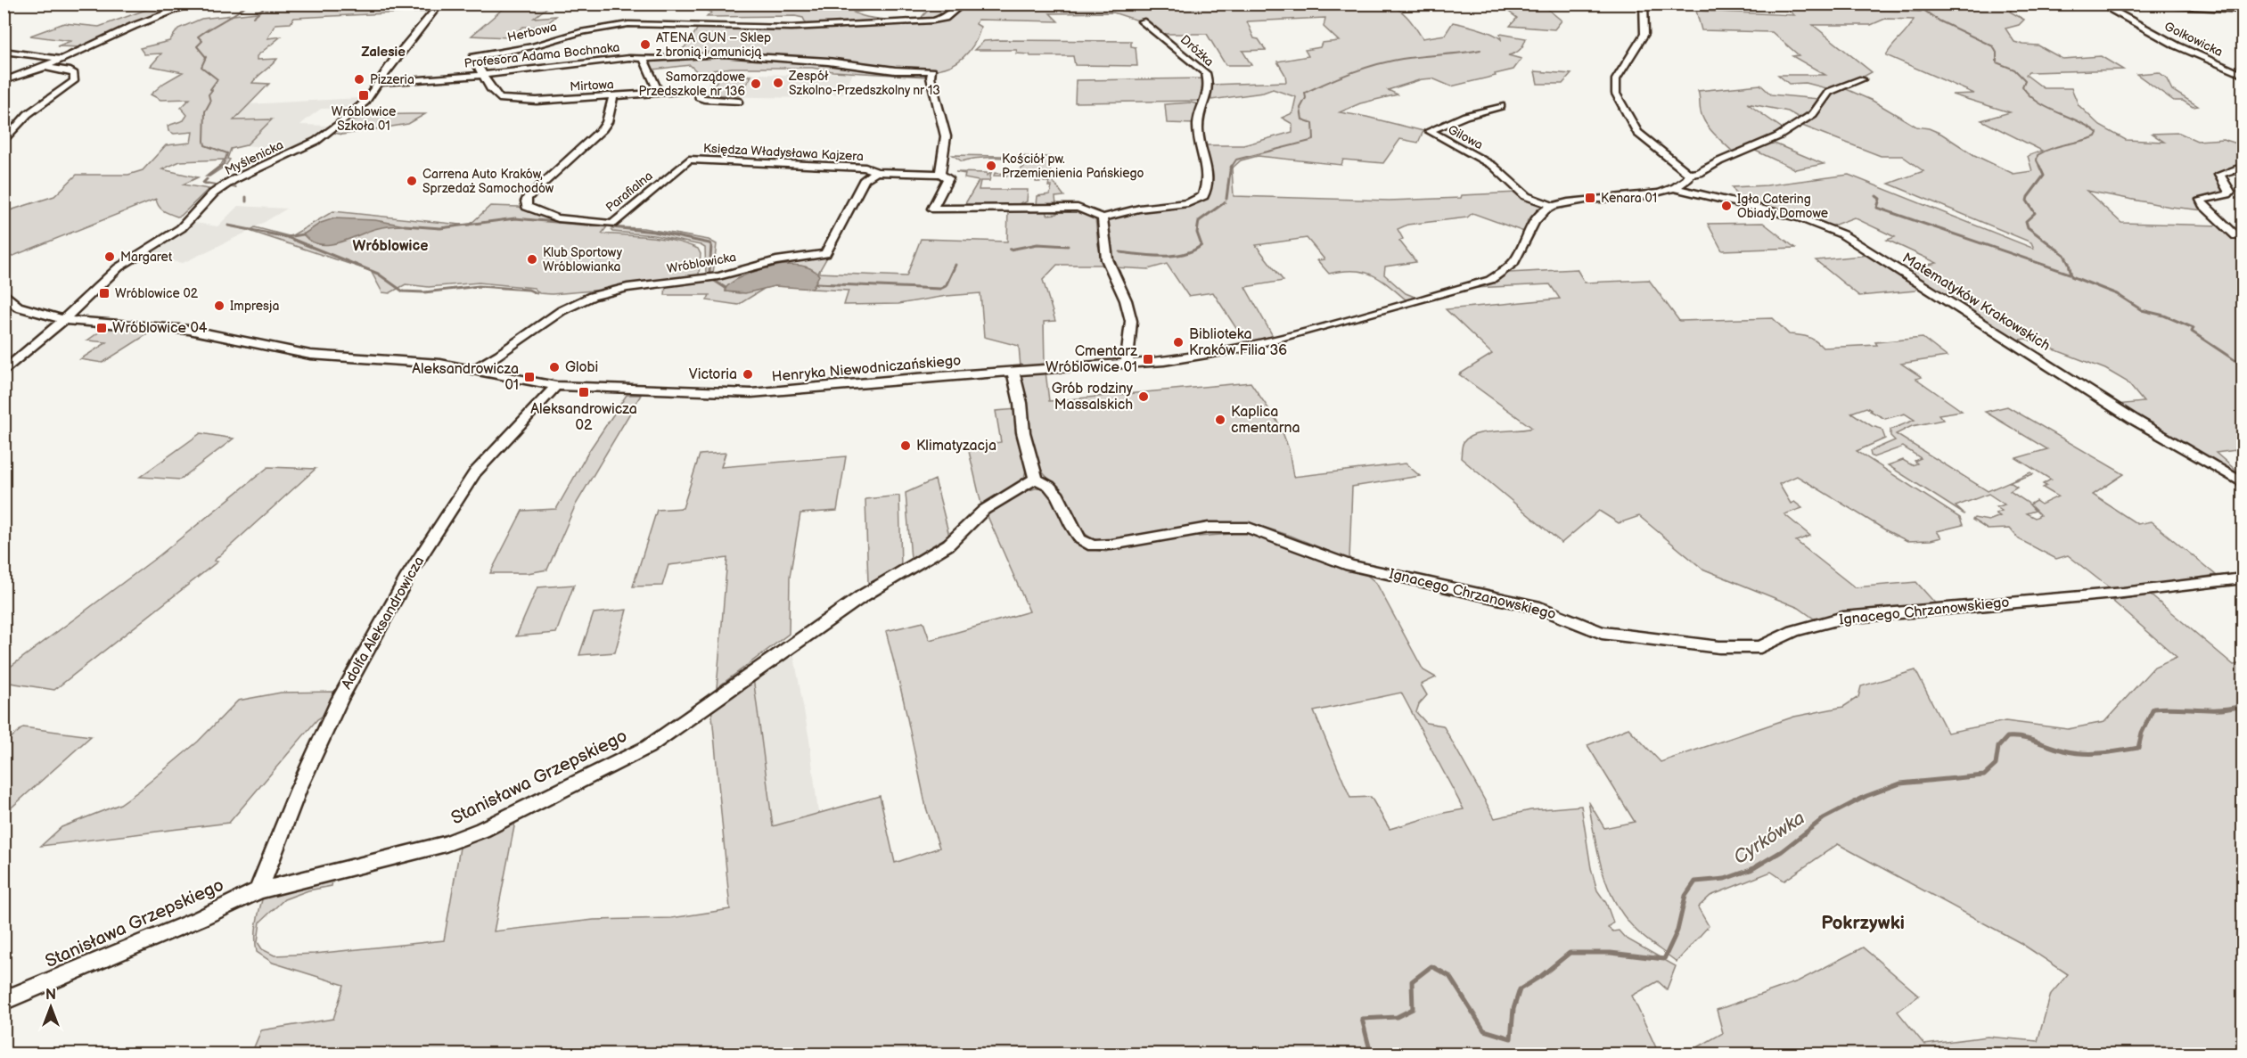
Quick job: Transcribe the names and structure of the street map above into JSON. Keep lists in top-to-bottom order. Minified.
{"streets":{"street":["Herbowa","Golkowicka","Dróżka","Profesora Adama Bochnaka","Mirtowa","Gilowa","Księdza Władysława Kajzera","Myślenicka","Parafialna","Wróblowicka","Matematyków Krakowskich","Henryka Niewodniczańskiego","Ignacego Chrzanowskiego","Adolfa Aleksandrowicza","Stanisława Grzepskiego"]},"crossings":[["Herbowa","Profesora Adama Bochnaka"],["Herbowa","Mirtowa"],["Profesora Adama Bochnaka","Mirtowa"],["Profesora Adama Bochnaka","Myślenicka"],["Mirtowa","Parafialna"],["Gilowa","Henryka Niewodniczańskiego"],["Księdza Władysława Kajzera","Parafialna"],["Księdza Władysława Kajzera","Wróblowicka"],["Myślenicka","Henryka Niewodniczańskiego"],["Wróblowicka","Henryka Niewodniczańskiego"],["Henryka Niewodniczańskiego","Adolfa Aleksandrowicza"],["Ignacego Chrzanowskiego","Stanisława Grzepskiego"],["Adolfa Aleksandrowicza","Stanisława Grzepskiego"]],"districts":["Zalesie","Wróblowice","Pokrzywki"],"water":["Cyrkówka"],"places":{"other":["ATENA GUN – Sklep z bronią i amunicją","Pizzeria","Zespół Szkolno-Przedszkolny nr 13","Samorządowe Przedszkole nr 136","Kościół pw. Przemienienia Pańskiego","Carrena Auto Kraków, Sprzedaż Samochodów","Igła Catering Obiady Domowe","Margaret","Klub Sportowy Wróblowianka","Impresja","Biblioteka Kraków Filia 36","Globi","Victoria","Grób rodziny Massalskich","Kaplica cmentarna","Klimatyzacja"],"transit":["Wróblowice Szkoła 01","Kenara 01","Wróblowice 02","Wróblowice 04","Cmentarz Wróblowice 01","Aleksandrowicza 01","Aleksandrowicza 02"]},"north":"top"}
